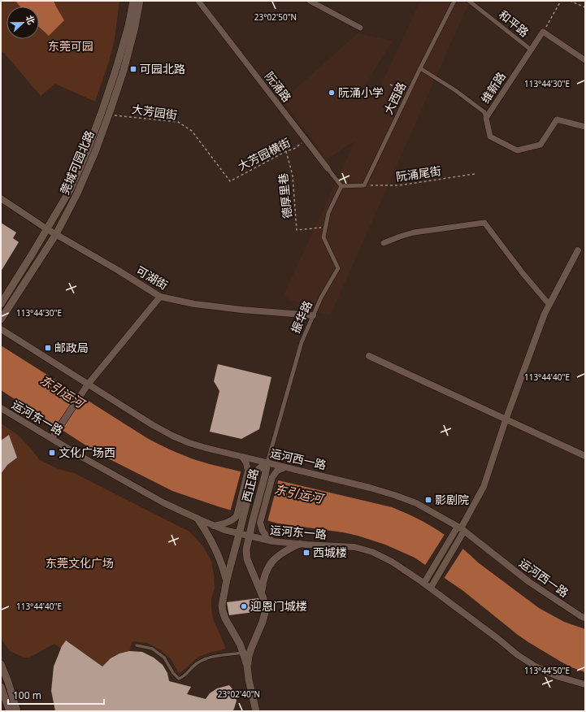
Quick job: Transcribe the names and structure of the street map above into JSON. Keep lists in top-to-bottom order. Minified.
{"streets":{"main road":["莞城可园北路","西正路"],"street":["和平路","阮涌路","维新路","大西路","可湖街","振华路","运河东一路","运河西一路"],"path":["大芳园街","大芳园横街","阮涌尾街","德厚里巷"]},"crossings":[["和平路","维新路"],["阮涌路","大芳园横街"],["阮涌路","振华路"],["维新路","大西路"],["大西路","阮涌尾街"],["大芳园街","大芳园横街"],["大芳园街","莞城可园北路"],["大芳园横街","德厚里巷"],["莞城可园北路","可湖街"],["德厚里巷","振华路"],["可湖街","振华路"],["振华路","运河西一路"],["振华路","西正路"],["运河东一路","西正路"],["运河西一路","西正路"]],"water":["东引运河"],"parks":["东莞可园","东莞文化广场"],"places":{"transit":["可园北路","邮政局","文化广场西","影剧院","西城楼"],"other":["阮涌小学","迎恩门城楼"]},"scale_bar":"100 m","north":"right","coordinates":["23°02'50\"N","113°44'30\"E","113°44'40\"E","113°44'50\"E","23°02'40\"N"]}
